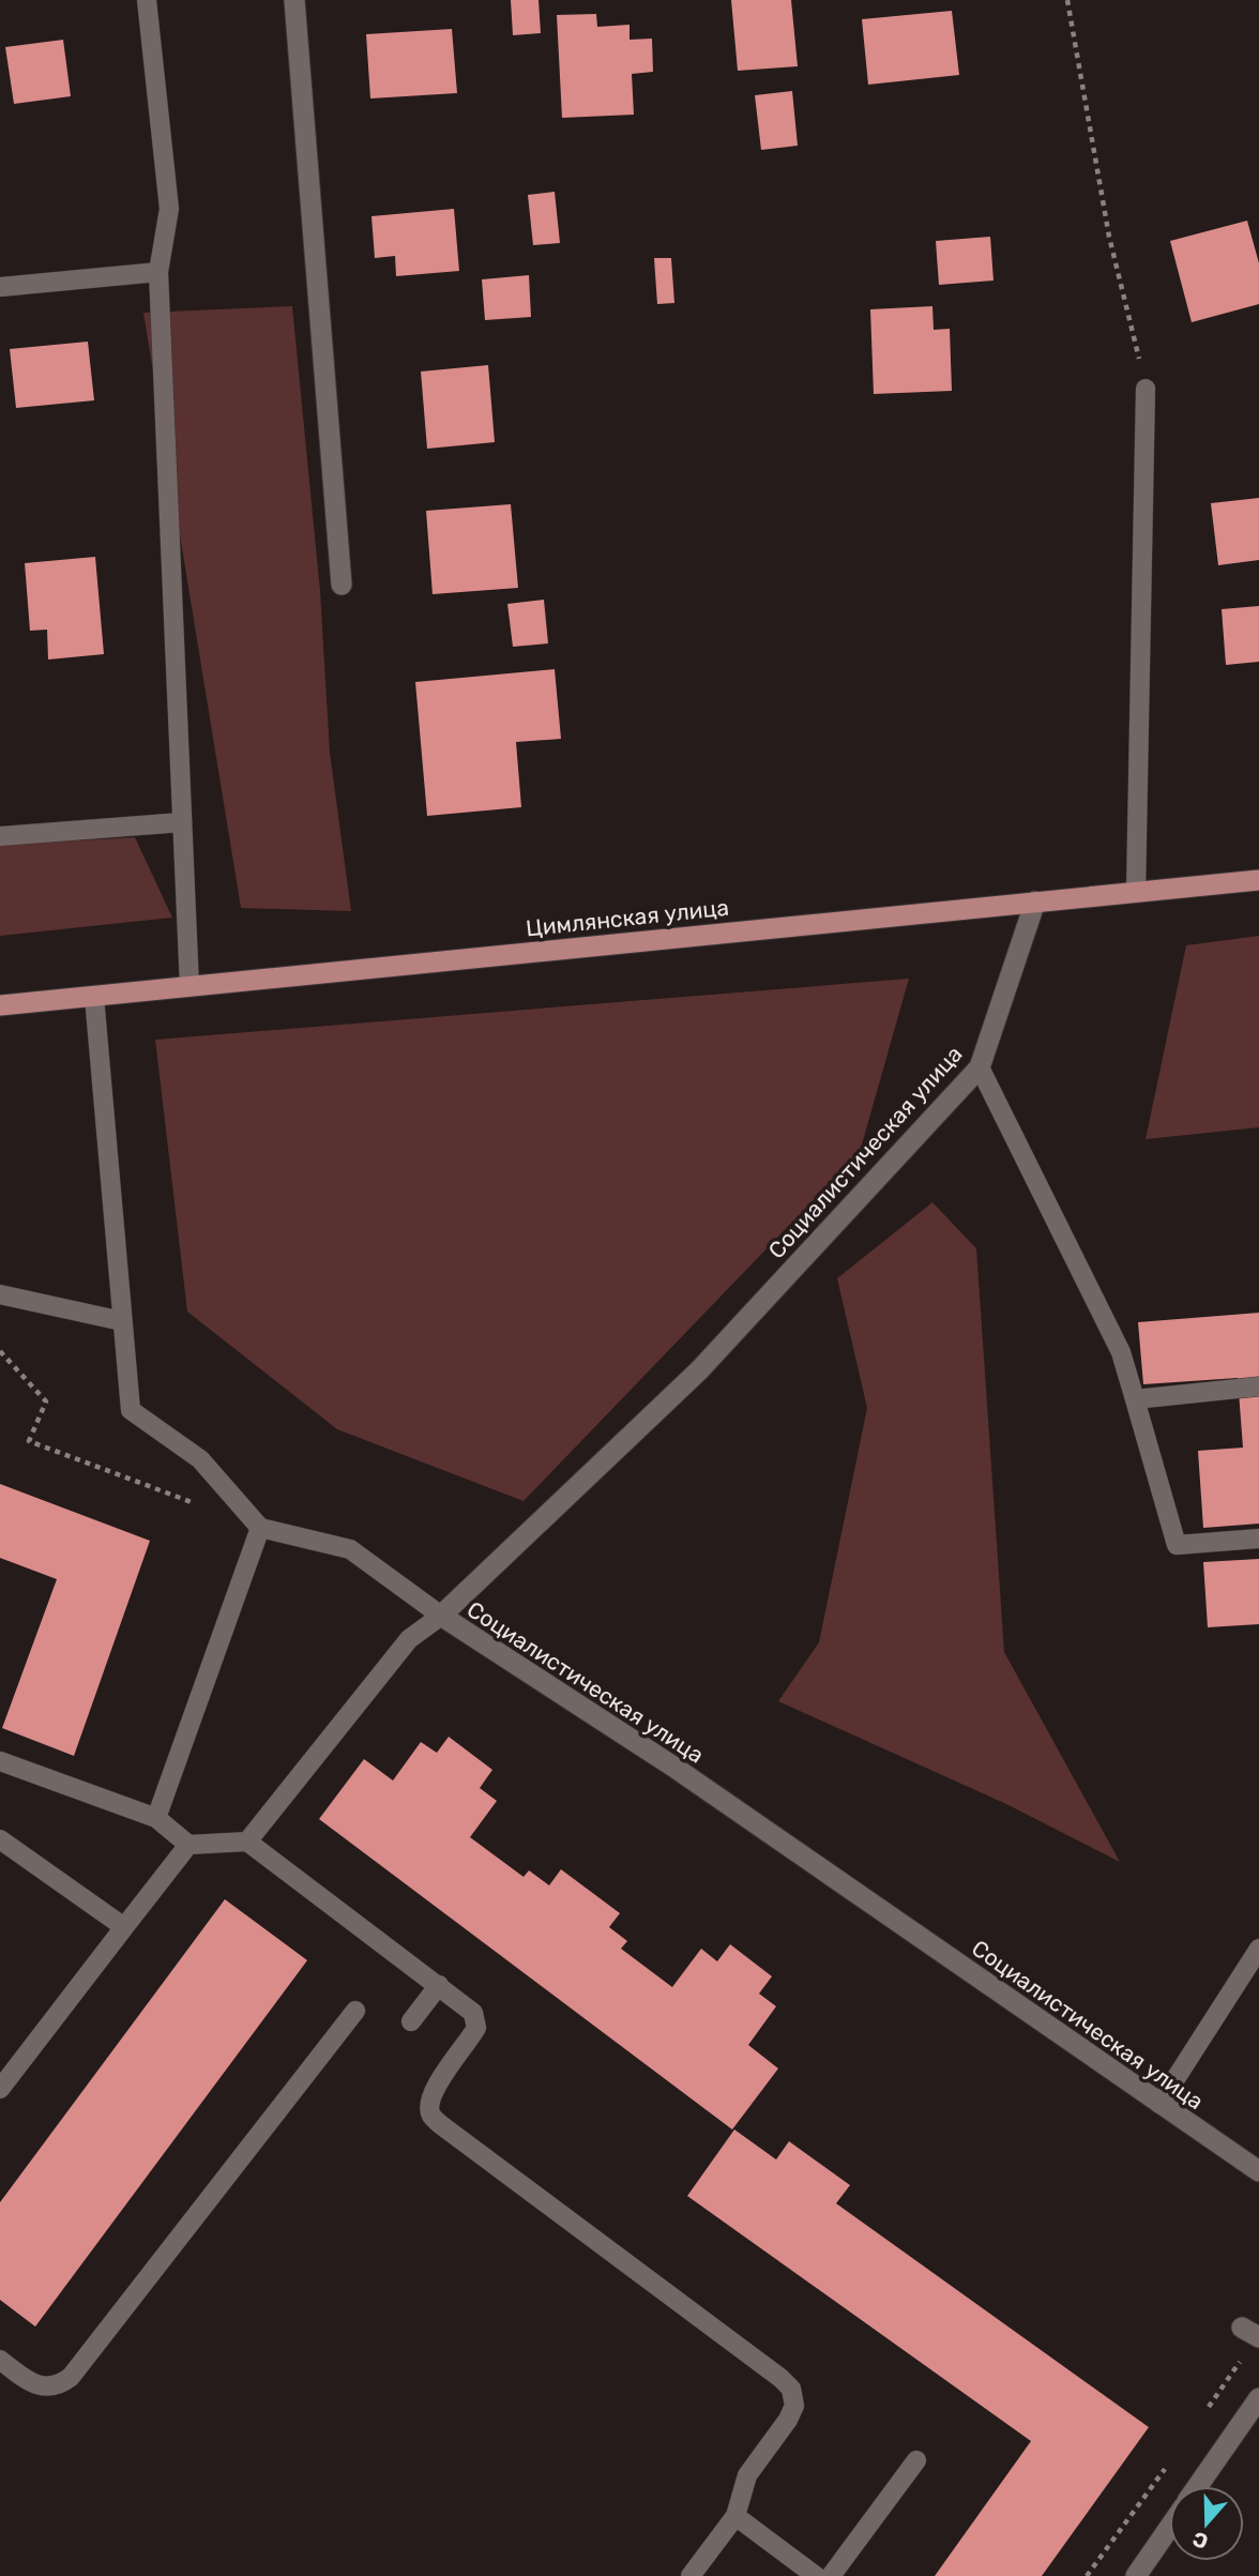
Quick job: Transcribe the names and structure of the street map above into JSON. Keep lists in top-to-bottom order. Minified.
{"streets":{"main road":["Цимлянская улица"],"street":["Социалистическая улица"]},"crossings":[["Цимлянская улица","Социалистическая улица"]],"north":"bottom"}
